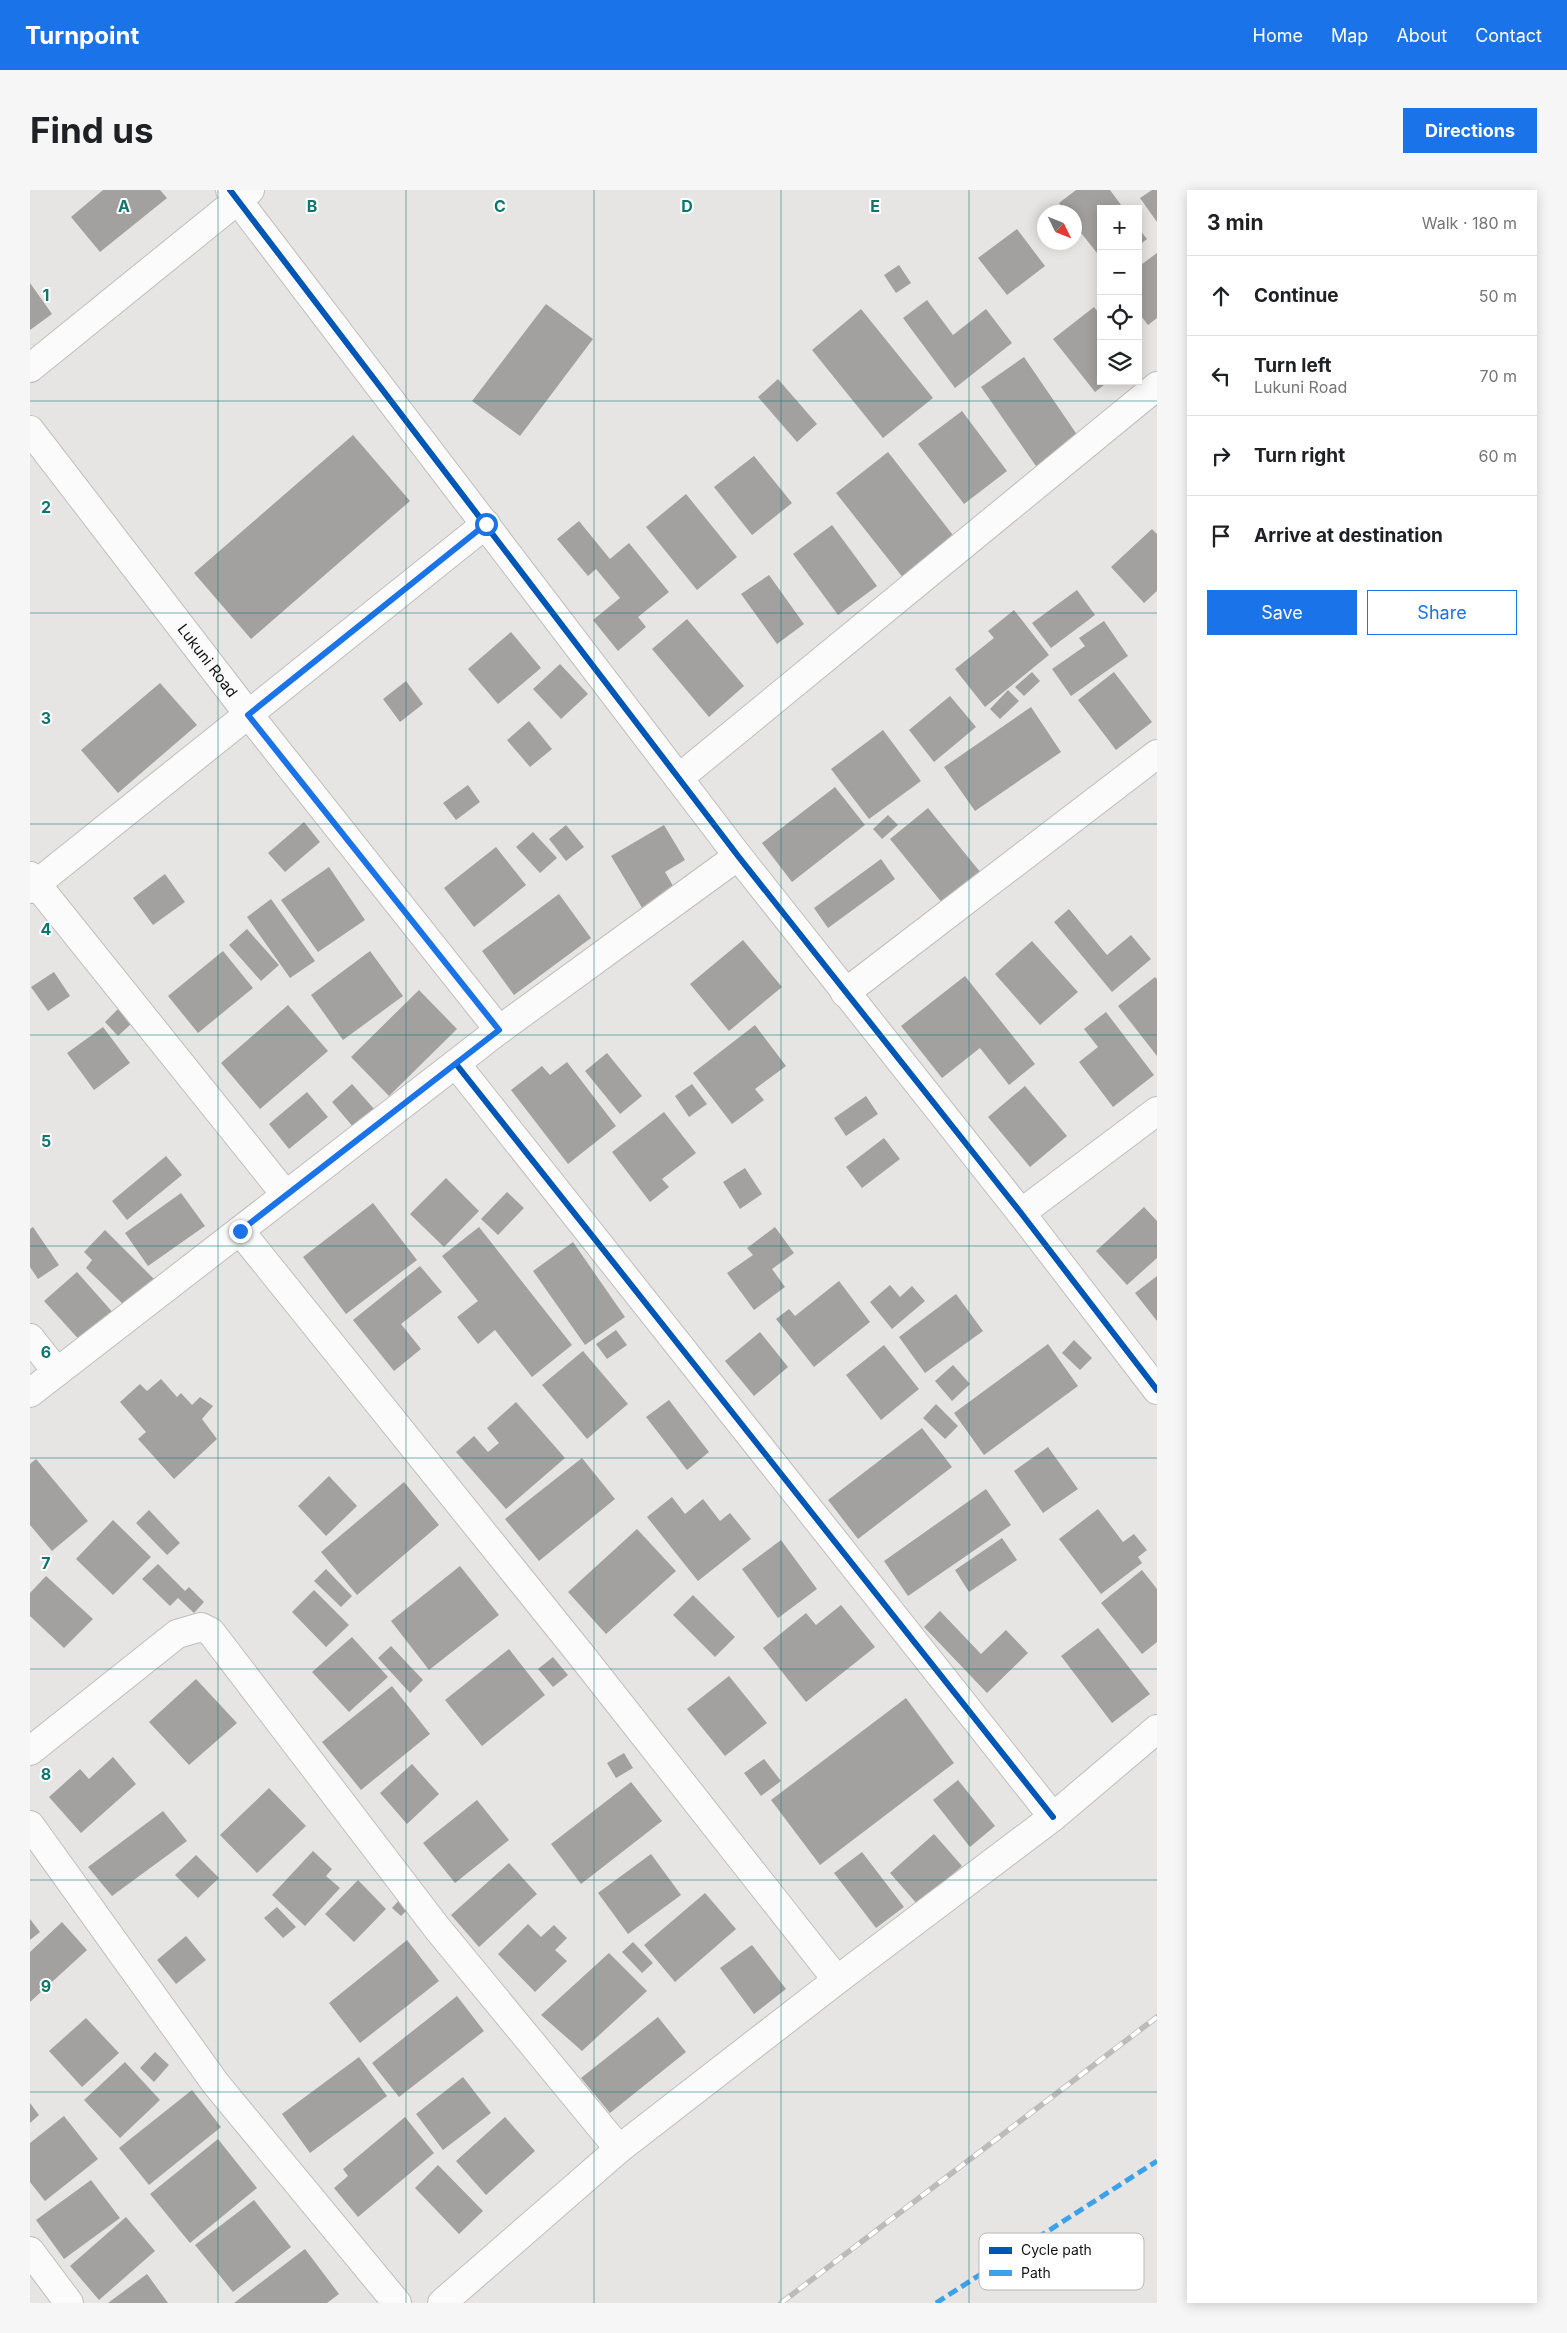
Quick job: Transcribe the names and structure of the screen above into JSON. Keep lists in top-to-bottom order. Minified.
{"streets":{"street":["Lukuni Road"]},"legend":["Cycle path","Path"],"north":"bottom right","page":{"header":"Turnpoint","nav":["Home","Map","About","Contact"],"buttons":["Directions",["Save","Share"]],"title":"Find us","heading":["3 min","Walk · 180 m"],"map_buttons":["+","−"],"list":[["Continue","50 m"],["Turn left","Lukuni Road","70 m"],["Turn right","60 m"],"Arrive at destination"]},"grid":{"columns":["A","B","C","D","E"],"rows":["1","2","3","4","5","6","7","8","9"]}}
